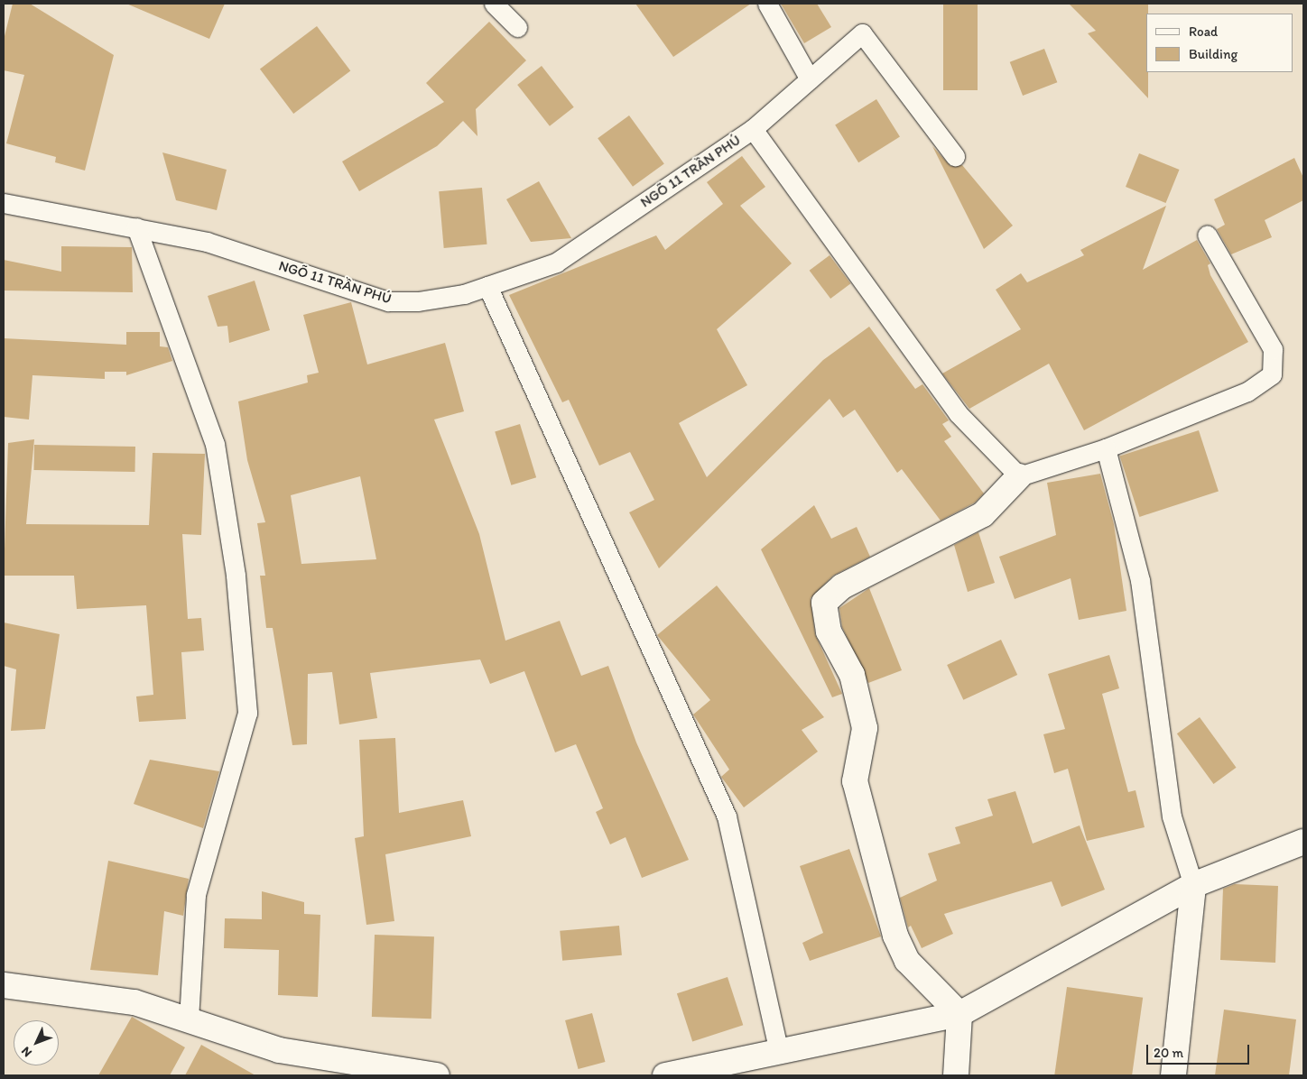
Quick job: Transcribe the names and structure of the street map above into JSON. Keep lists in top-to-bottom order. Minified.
{"streets":{"lane":["NGÕ 11 TRẦN PHÚ"]},"legend":["Road","Building"],"scale_bar":"20 m","north":"bottom left"}
